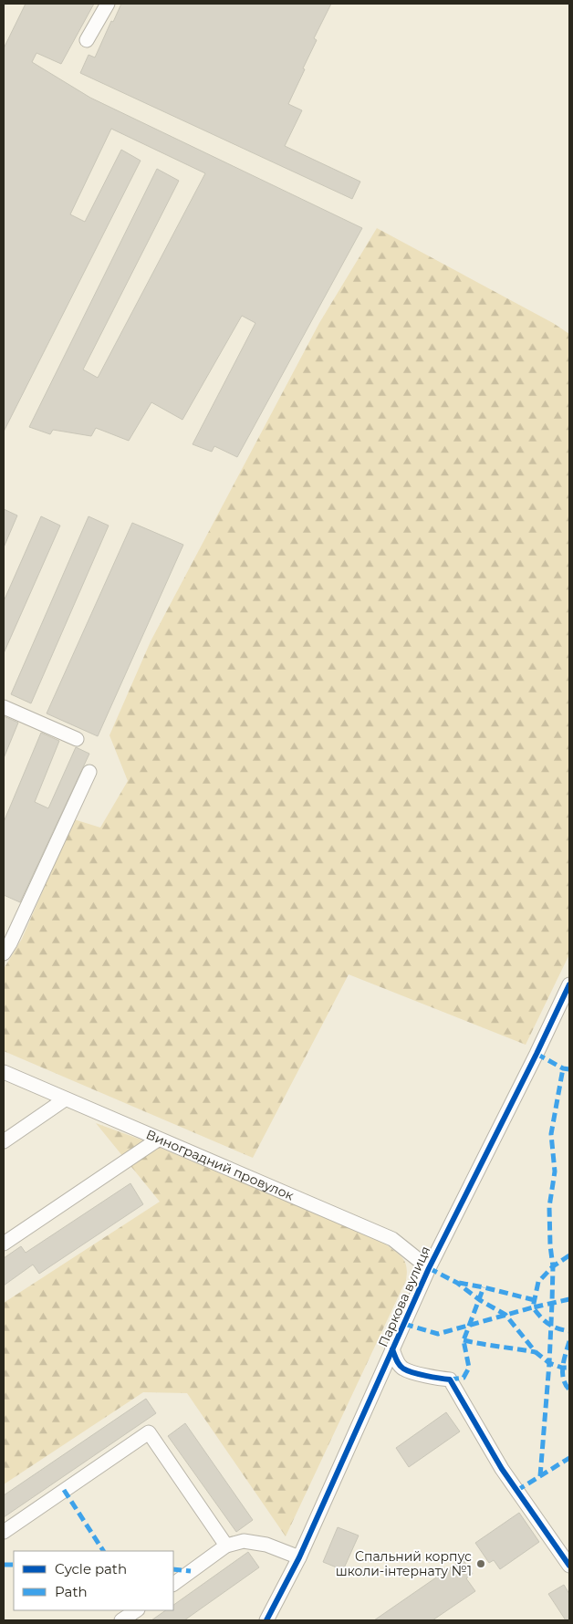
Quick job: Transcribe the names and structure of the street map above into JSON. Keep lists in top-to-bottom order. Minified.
{"streets":{"street":["Виноградний провулок","Паркова вулиця"]},"crossings":[["Виноградний провулок","Паркова вулиця"]],"places":["Спальний корпус школи-інтернату №1"],"legend":["Cycle path","Path"]}
